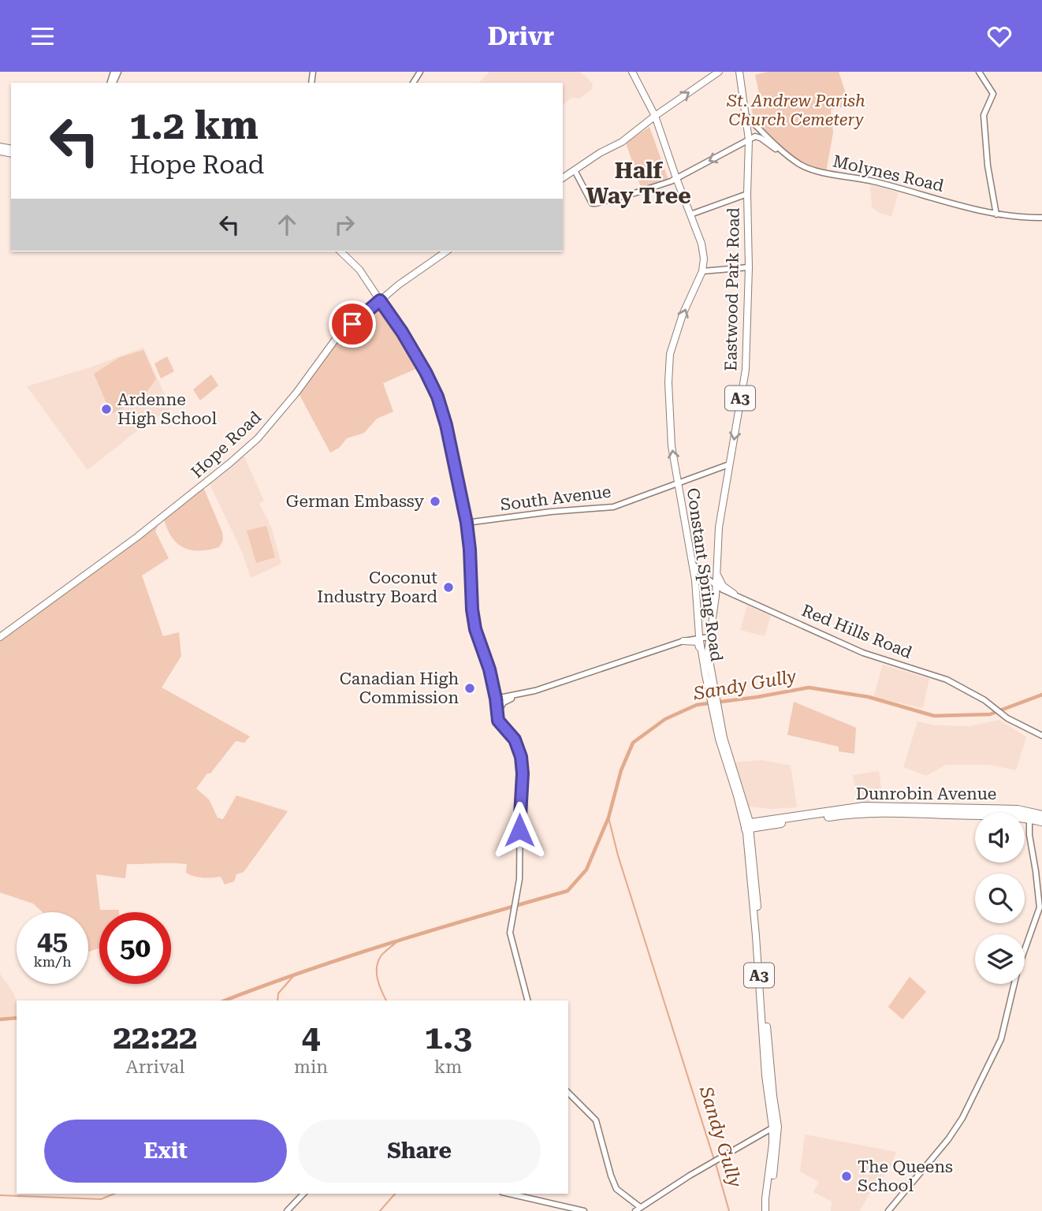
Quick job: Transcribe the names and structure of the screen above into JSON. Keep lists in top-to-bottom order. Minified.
{"streets":{"highway":["Dunrobin Avenue"],"main road":["Molynes Road","Eastwood Park Road","A3","Hope Road","South Avenue","Constant Spring Road","Red Hills Road"]},"crossings":[["Molynes Road","Eastwood Park Road"],["Eastwood Park Road","South Avenue"],["Eastwood Park Road","Constant Spring Road"],["Eastwood Park Road","Red Hills Road"],["South Avenue","Constant Spring Road"],["Constant Spring Road","Red Hills Road"],["Constant Spring Road","Dunrobin Avenue"]],"districts":["Half Way Tree"],"water":["Sandy Gully"],"parks":["St. Andrew Parish Church Cemetery"],"places":["Ardenne High School","German Embassy","Coconut Industry Board","Canadian High Commission","The Queens School"],"page":{"header":"Drivr","turn":["1.2 km","Hope Road"],"speed":"45 km/h","limit":"50","eta":["22:22","Arrival","4","min","1.3","km"],"buttons":["Exit","Share"]}}
